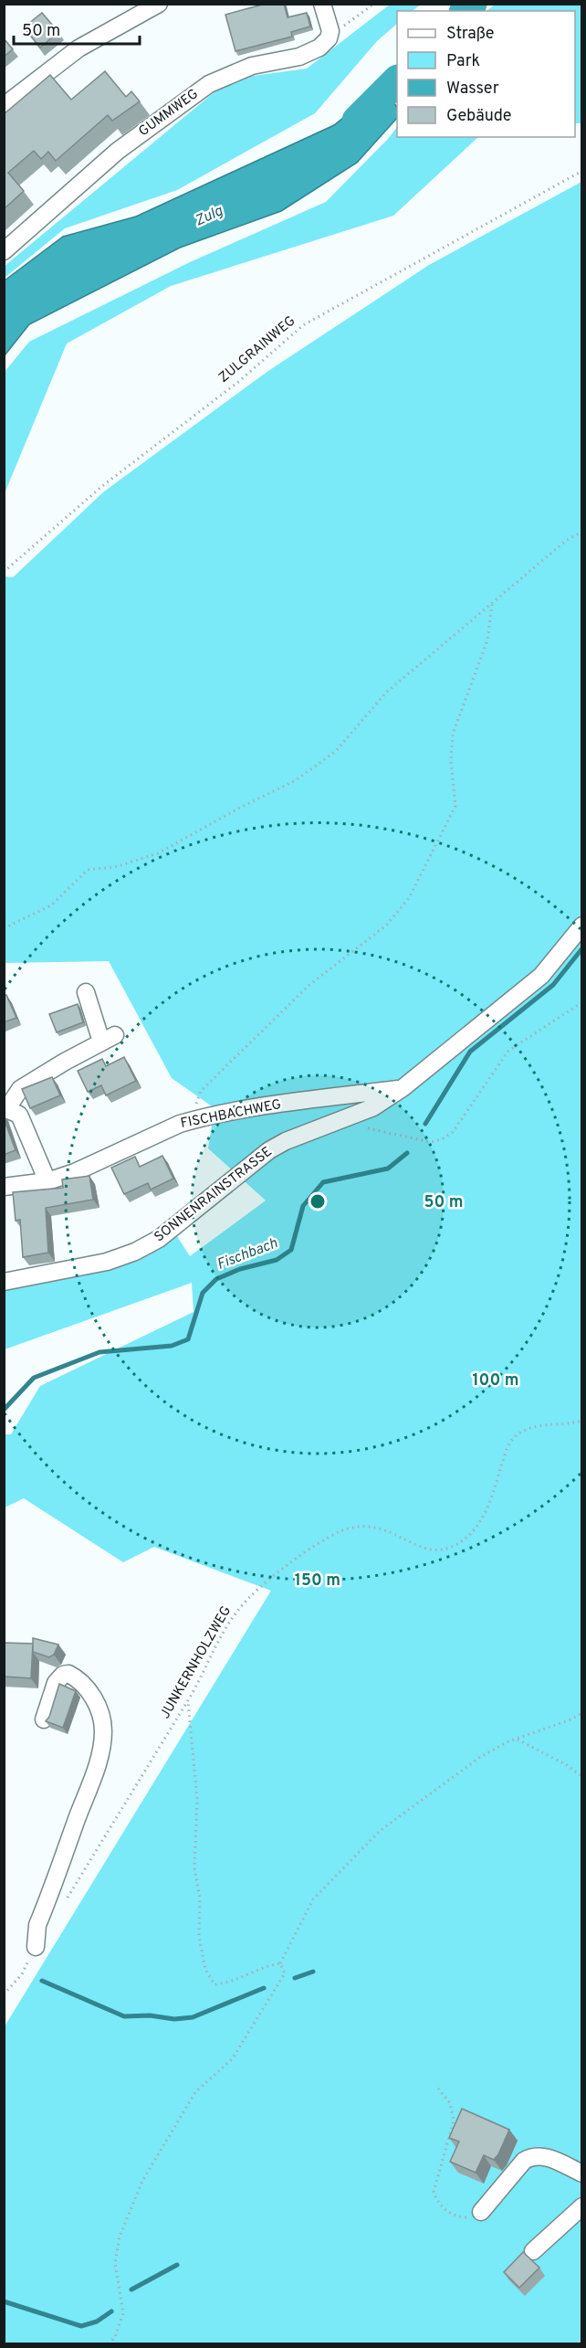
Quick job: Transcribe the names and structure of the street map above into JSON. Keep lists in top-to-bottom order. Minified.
{"streets":{"street":["GUMMWEG","FISCHBACHWEG","SONNENRAINSTRASSE"],"path":["ZULGRAINWEG","JUNKERNHOLZWEG"]},"crossings":[["FISCHBACHWEG","SONNENRAINSTRASSE"]],"water":["Zulg","Fischbach"],"legend":["Straße","Park","Wasser","Gebäude"],"scale_bar":"50 m","rings":["50 m","100 m","150 m"]}
